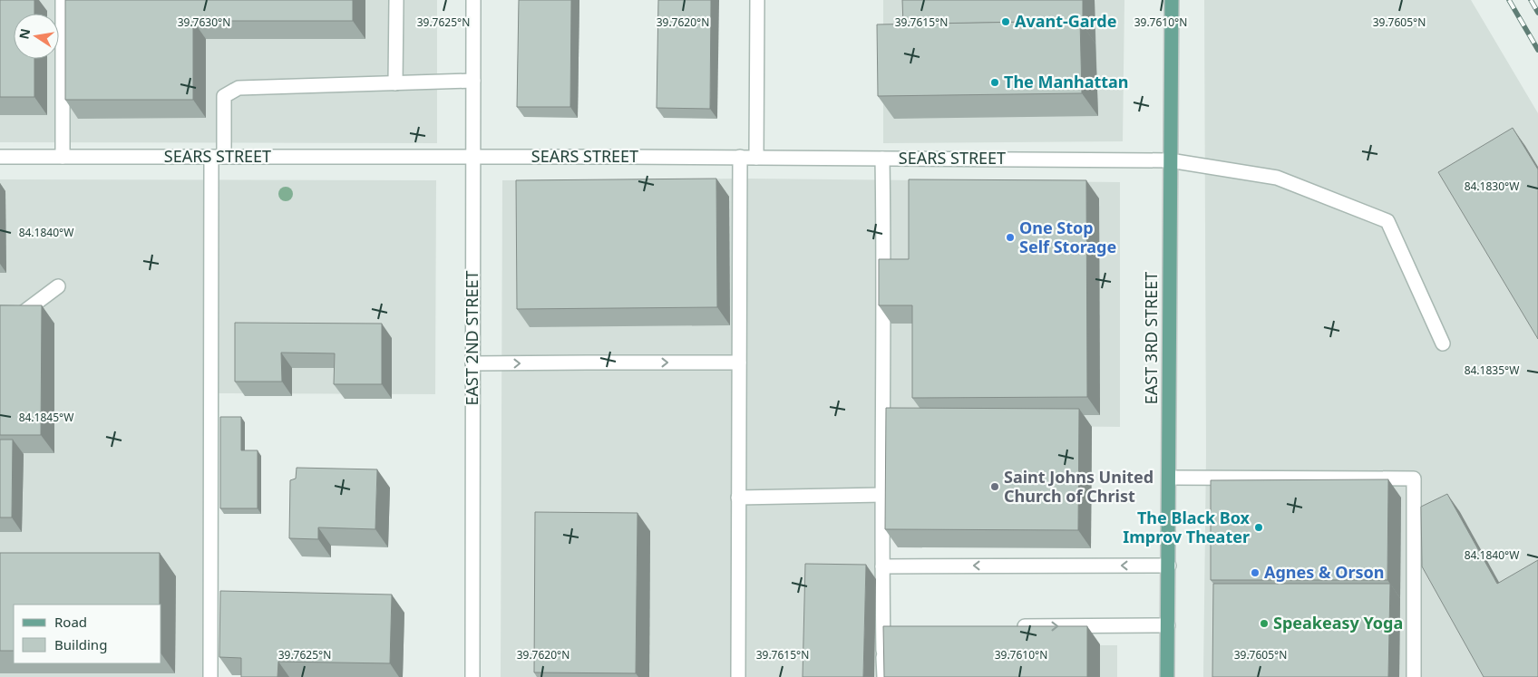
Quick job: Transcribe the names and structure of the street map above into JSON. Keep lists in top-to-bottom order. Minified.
{"streets":{"main road":["EAST 3RD STREET"],"street":["SEARS STREET","EAST 2ND STREET"]},"crossings":[["SEARS STREET","EAST 2ND STREET"],["SEARS STREET","EAST 3RD STREET"]],"places":["Avant-Garde","The Manhattan","One Stop Self Storage","Saint Johns United Church of Christ","The Black Box Improv Theater","Agnes & Orson","Speakeasy Yoga"],"legend":["Road","Building"],"north":"left","coordinates":["39.7630°N","39.7625°N","39.7620°N","39.7615°N","39.7610°N","39.7605°N","84.1830°W","84.1840°W","84.1835°W","84.1845°W"]}
